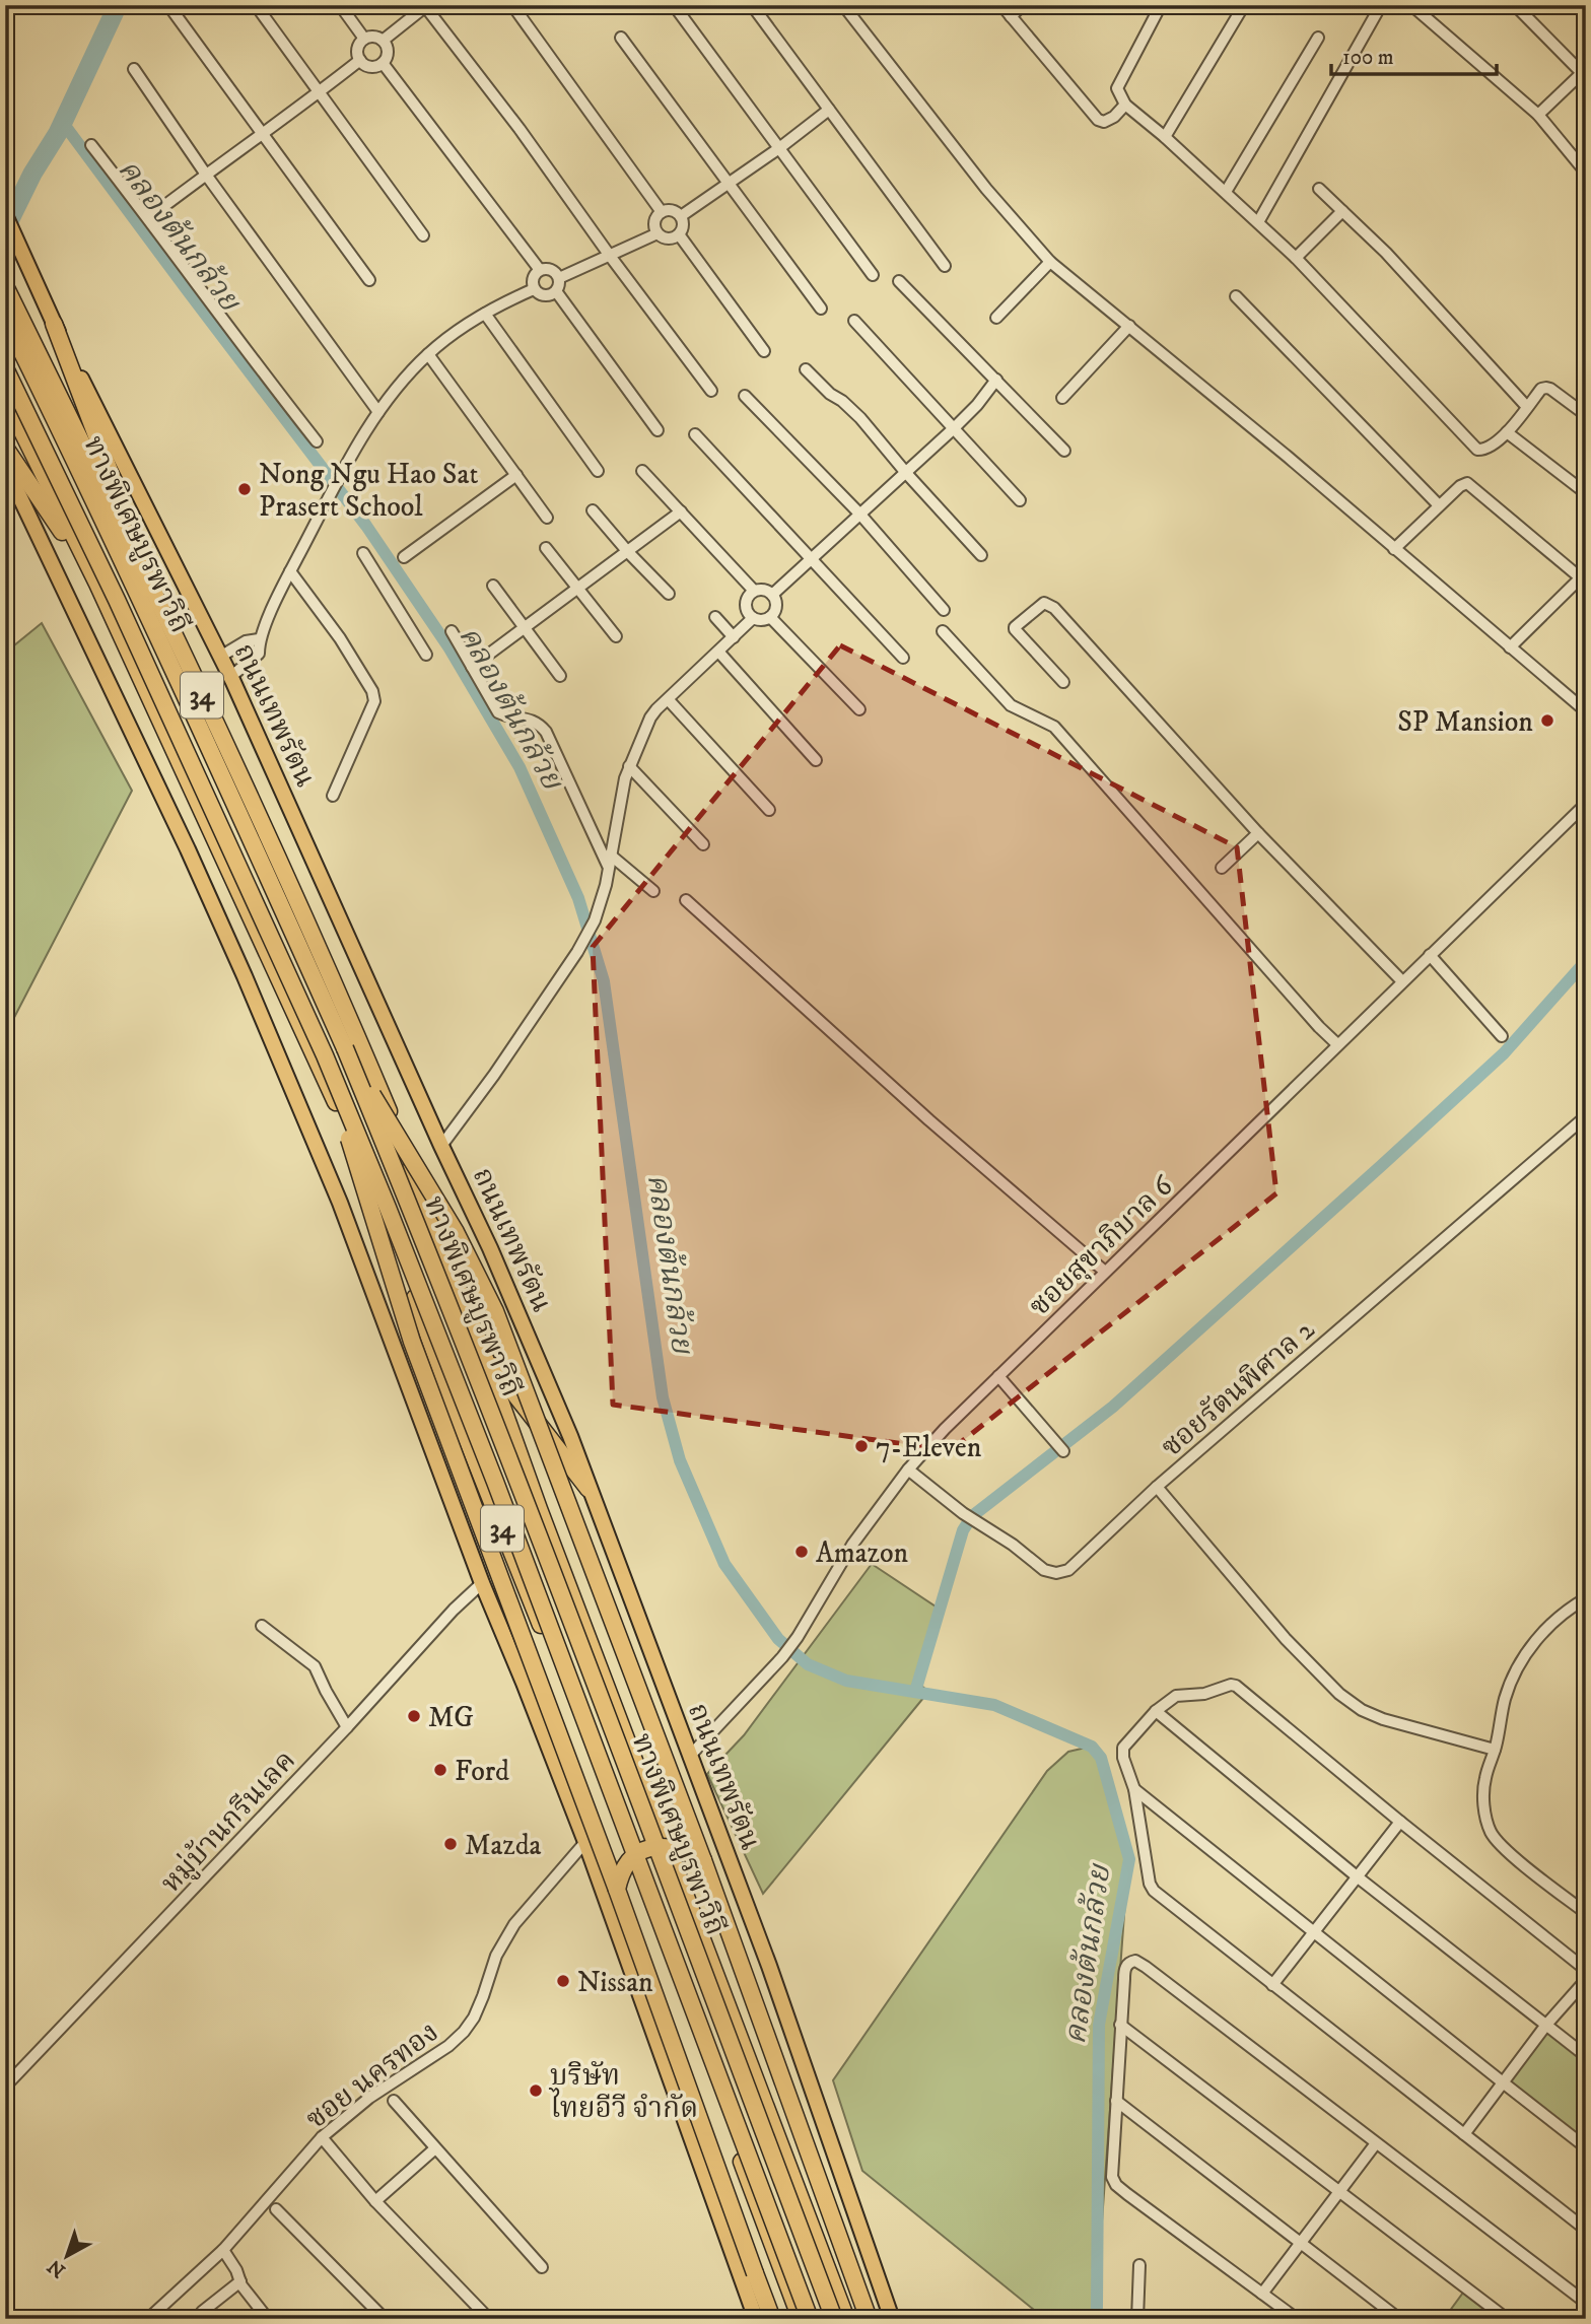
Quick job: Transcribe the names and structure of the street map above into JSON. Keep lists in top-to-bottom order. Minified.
{"streets":{"highway":["ทางพิเศษบูรพาวิถี","34","ถนนเทพรัตน"],"street":["ซอยสุขาภิบาล 6","ซอยรัตนพิศาล 2","หมู่บ้านกรีนเลค","ซอย นครทอง"]},"crossings":[["34","หมู่บ้านกรีนเลค"],["34","ซอย นครทอง"],["ถนนเทพรัตน","ซอยสุขาภิบาล 6"],["ซอยสุขาภิบาล 6","ซอยรัตนพิศาล 2"]],"water":["คลองต้นกล้วย"],"places":["Nong Ngu Hao Sat Prasert School","SP Mansion","7-Eleven","Amazon","MG","Ford","Mazda","Nissan","บริษัท ไทยอีวี จำกัด"],"scale_bar":"100 m","north":"bottom left"}
